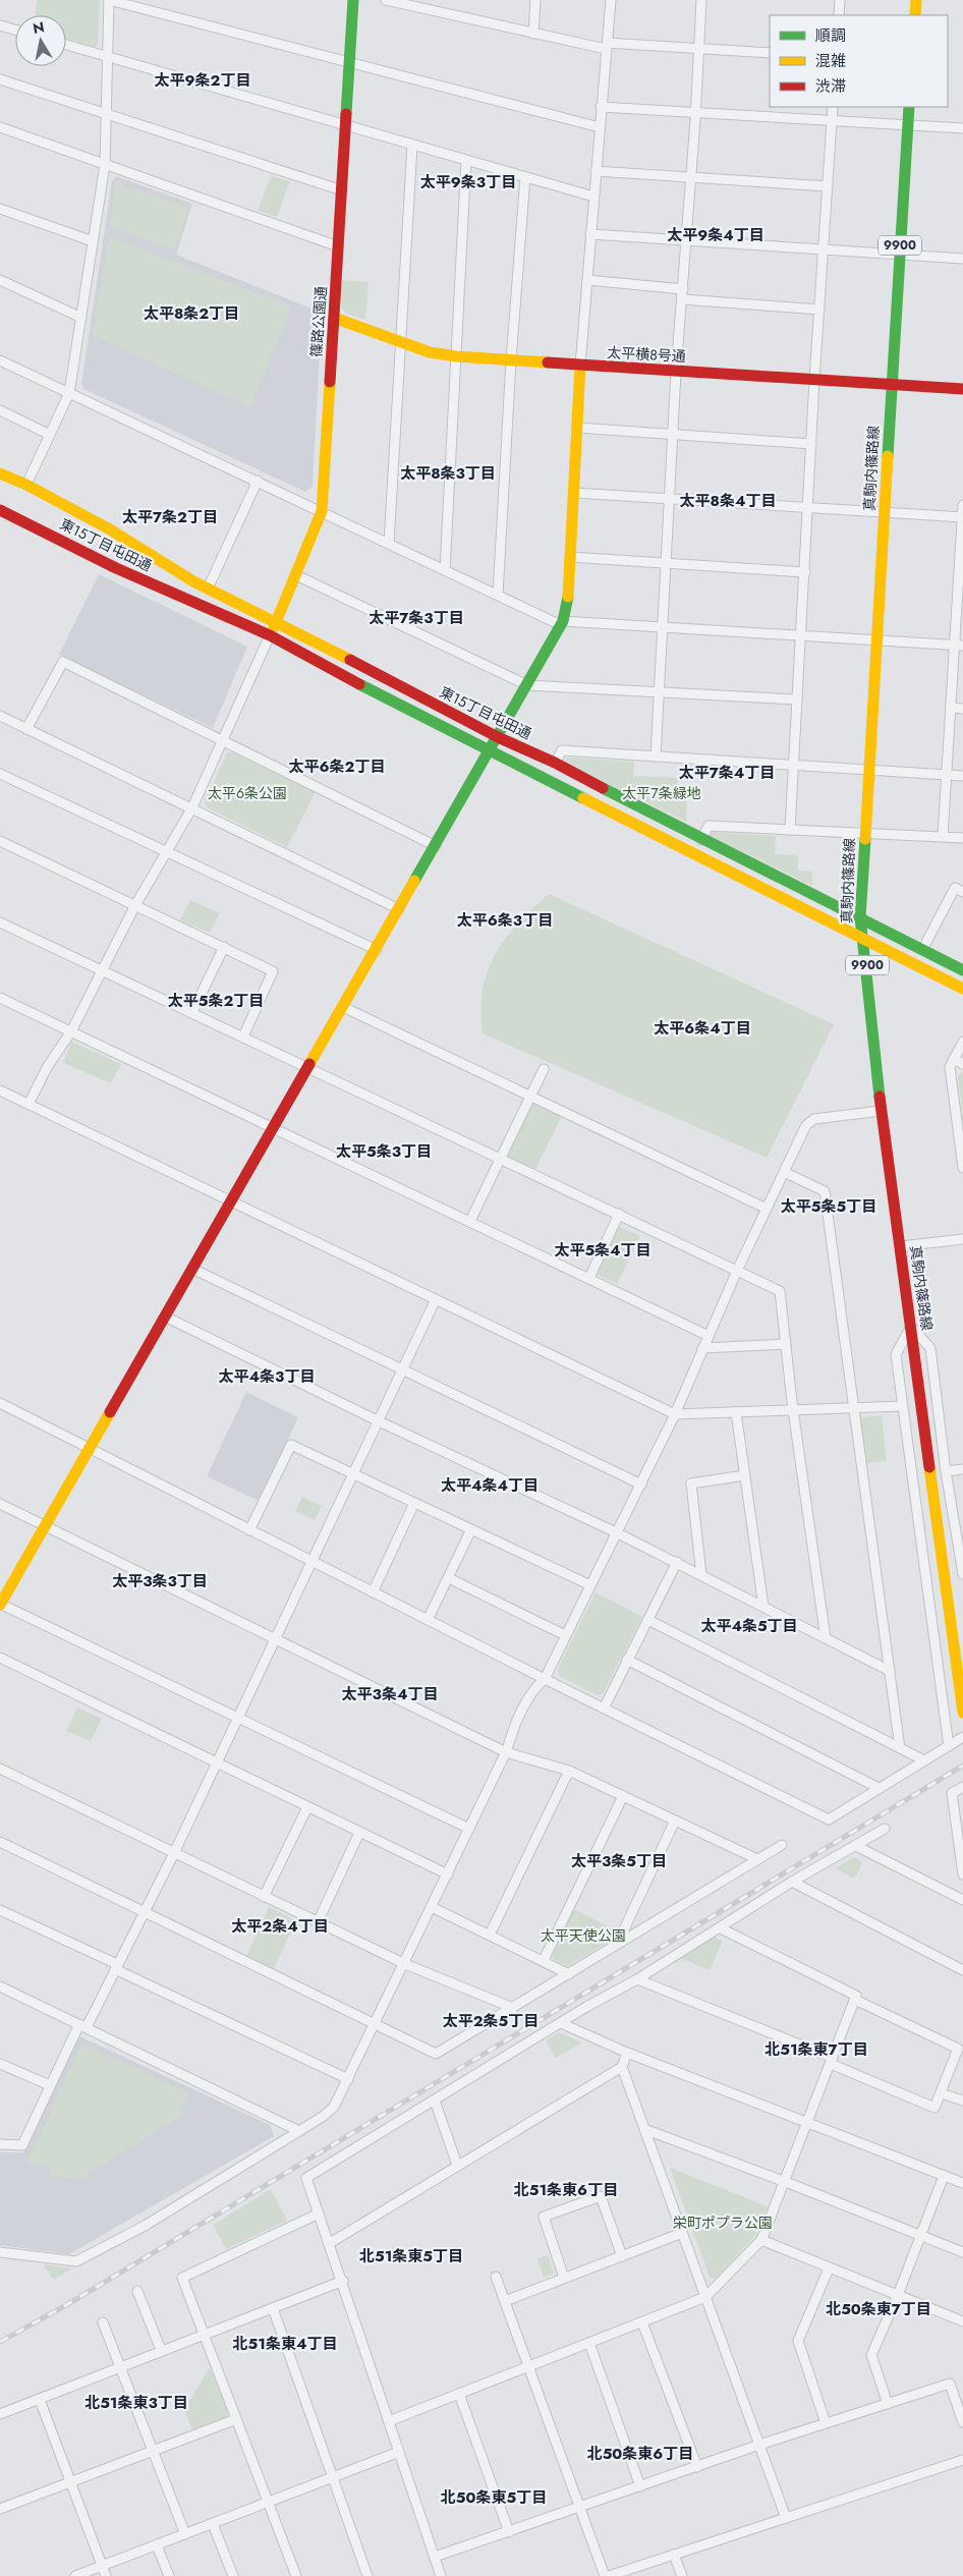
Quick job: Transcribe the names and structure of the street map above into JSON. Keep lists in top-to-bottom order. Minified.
{"streets":{"street":["9900","篠路公園通","太平横8号通","真駒内篠路線","東15丁目屯田通"]},"crossings":[["篠路公園通","太平横8号通"],["篠路公園通","東15丁目屯田通"],["太平横8号通","真駒内篠路線"],["真駒内篠路線","東15丁目屯田通"]],"districts":["太平9条2丁目","太平9条3丁目","太平9条4丁目","太平8条2丁目","太平8条3丁目","太平8条4丁目","太平7条2丁目","太平7条3丁目","太平6条2丁目","太平7条4丁目","太平6条3丁目","太平5条2丁目","太平6条4丁目","太平5条3丁目","太平5条5丁目","太平5条4丁目","太平4条3丁目","太平4条4丁目","太平3条3丁目","太平4条5丁目","太平3条4丁目","太平3条5丁目","太平2条4丁目","太平2条5丁目","北51条東7丁目","北51条東6丁目","北51条東5丁目","北50条東7丁目","北51条東4丁目","北51条東3丁目","北50条東6丁目","北50条東5丁目"],"parks":["太平6条公園","太平7条緑地","太平天使公園","栄町ポプラ公園"],"legend":["順調","混雑","渋滞"],"north":"top"}
